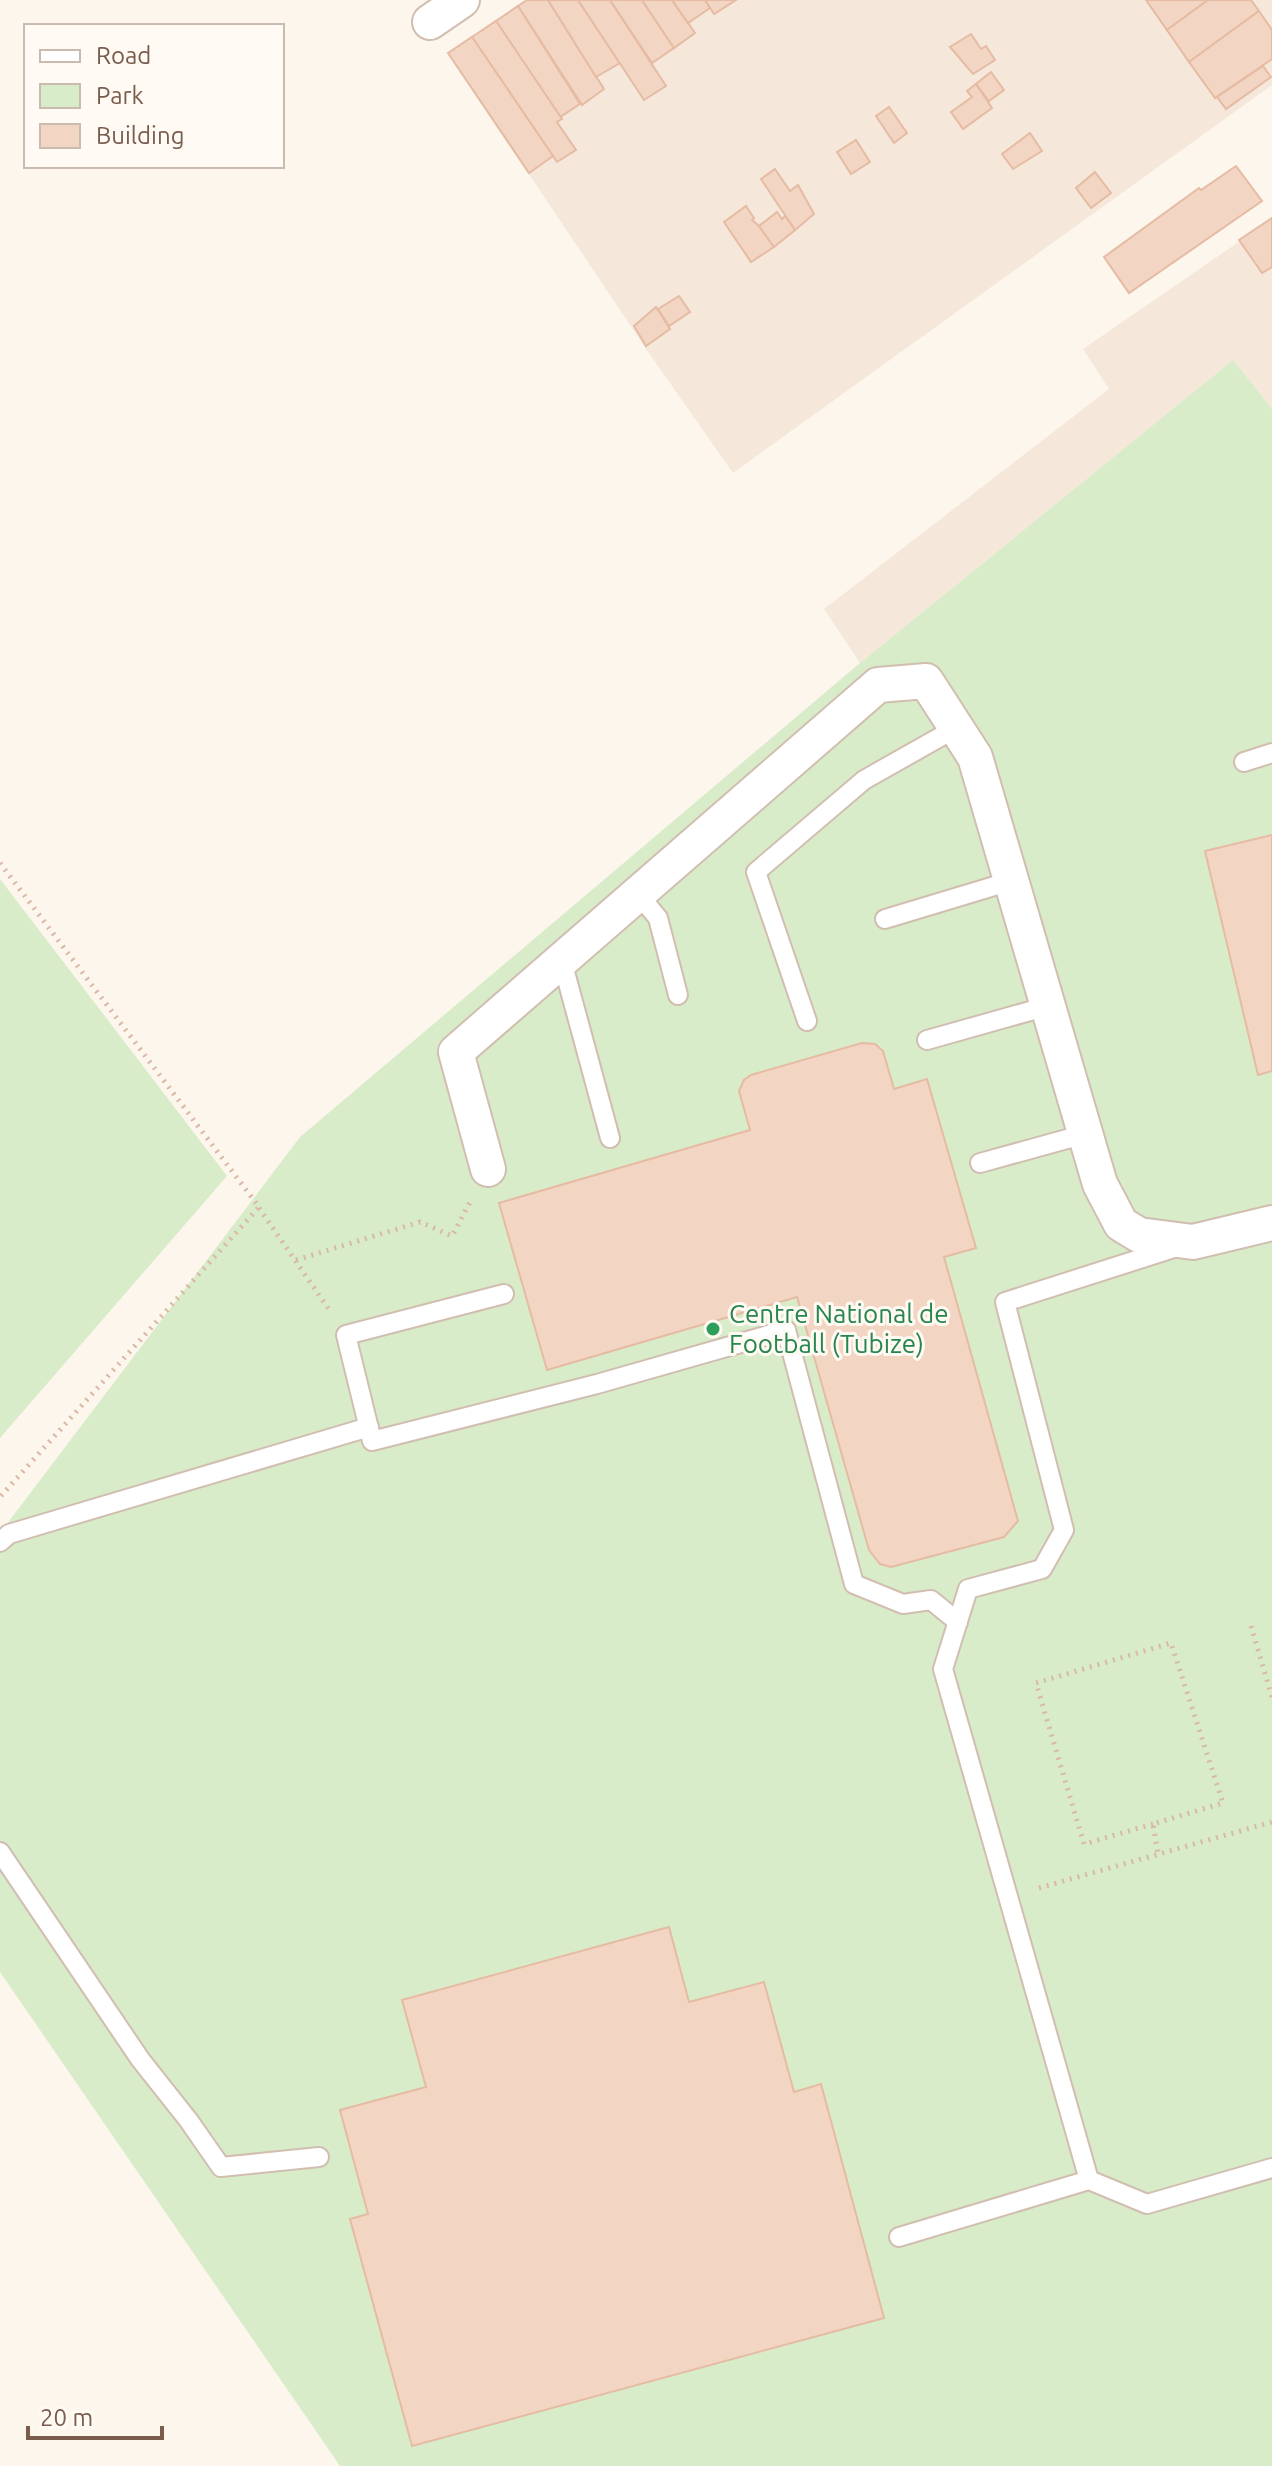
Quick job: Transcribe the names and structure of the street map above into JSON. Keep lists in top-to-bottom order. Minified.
{"places":["Centre National de Football (Tubize)"],"legend":["Road","Park","Building"],"scale_bar":"20 m"}
